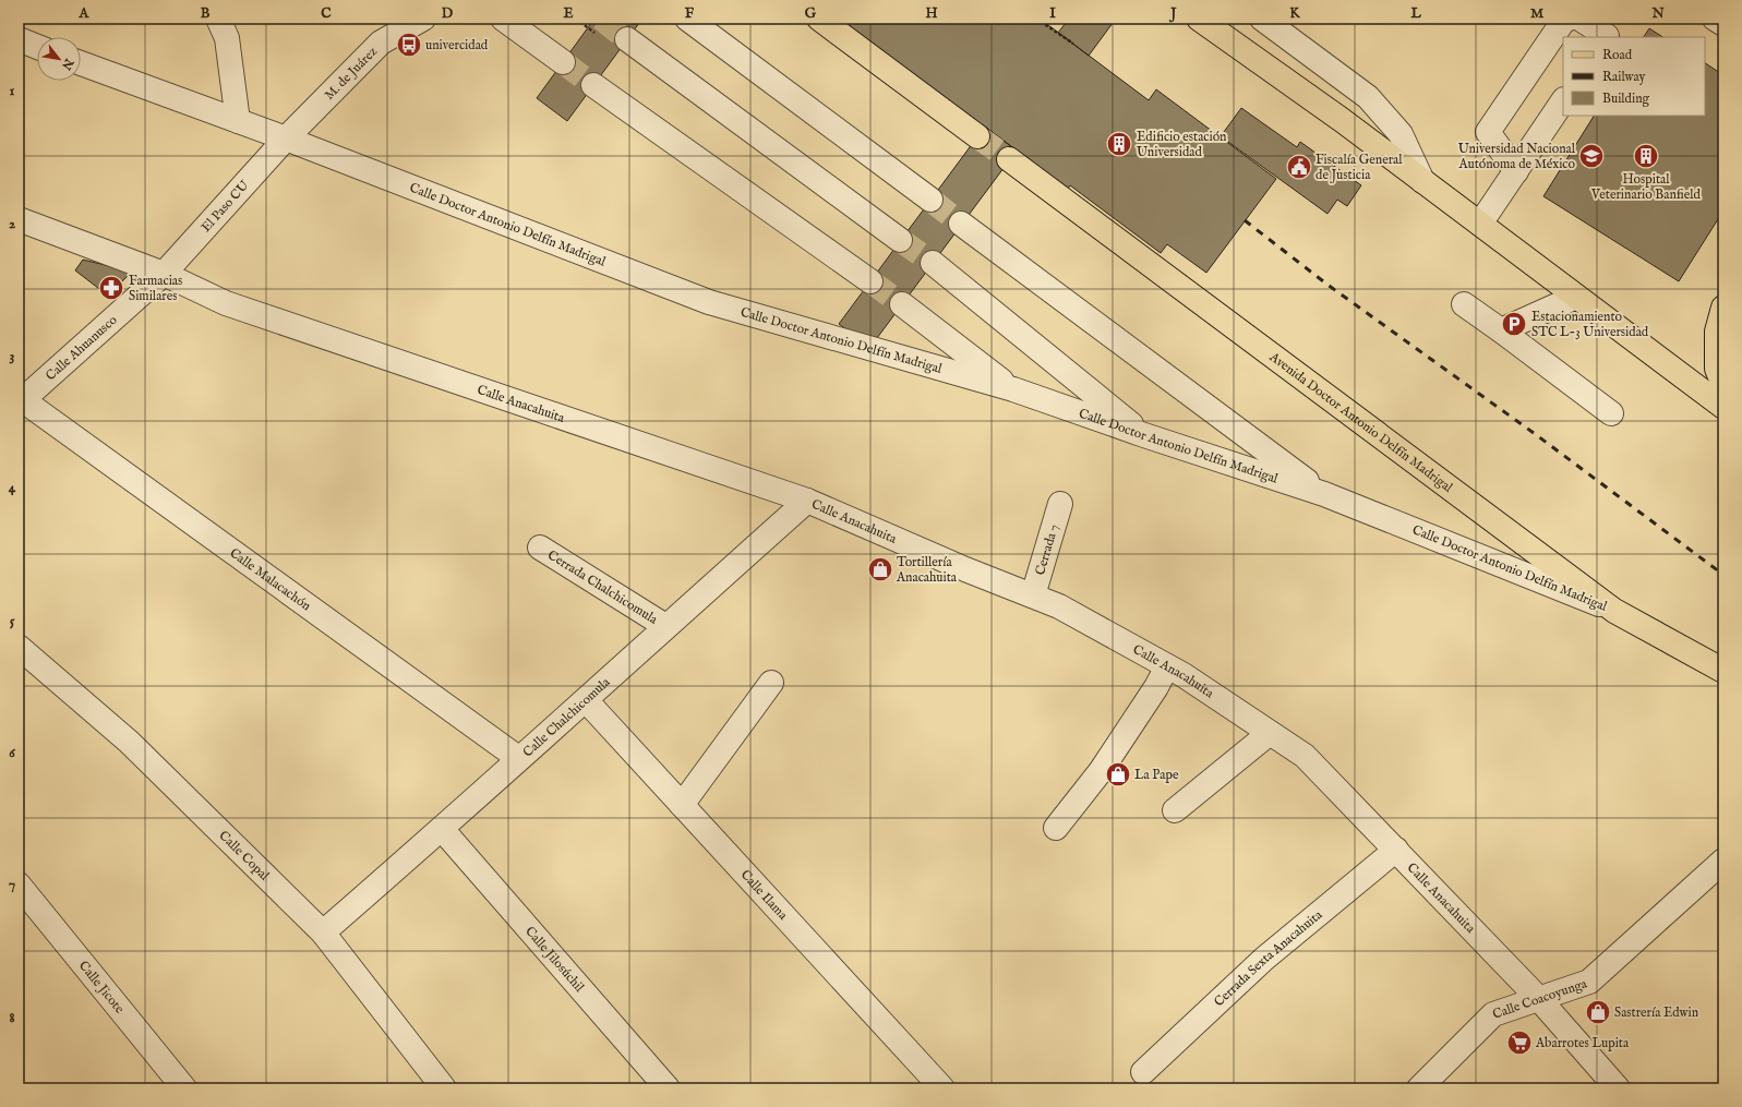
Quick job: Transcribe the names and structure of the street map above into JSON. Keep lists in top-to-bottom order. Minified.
{"streets":{"main road":["Avenida Doctor Antonio Delfín Madrigal"],"street":["M. de Juárez","El Paso CU","Calle Doctor Antonio Delfín Madrigal","Calle Ahuanusco","Calle Anacahuita","Cerrada 7","Calle Malacachón","Cerrada Chalchicomula","Calle Chalchicomula","Calle Copal","Calle Ilama","Calle Jilosúchil","Cerrada Sexta Anacahuita","Calle Jicote","Calle Coacoyunga"]},"crossings":[["M. de Juárez","El Paso CU"],["M. de Juárez","Calle Doctor Antonio Delfín Madrigal"],["El Paso CU","Calle Doctor Antonio Delfín Madrigal"],["El Paso CU","Calle Ahuanusco"],["El Paso CU","Calle Anacahuita"],["Calle Doctor Antonio Delfín Madrigal","Avenida Doctor Antonio Delfín Madrigal"],["Calle Ahuanusco","Calle Anacahuita"],["Calle Ahuanusco","Calle Malacachón"],["Calle Anacahuita","Cerrada 7"],["Calle Anacahuita","Calle Chalchicomula"],["Calle Anacahuita","Cerrada Sexta Anacahuita"],["Calle Anacahuita","Calle Coacoyunga"],["Calle Malacachón","Calle Chalchicomula"],["Cerrada Chalchicomula","Calle Chalchicomula"],["Calle Chalchicomula","Calle Copal"],["Calle Chalchicomula","Calle Ilama"],["Calle Chalchicomula","Calle Jilosúchil"]],"places":{"bus stop":["univercidad"],"building":["Edificio estación Universidad","Hospital Veterinario Banfield"],"school or university":["Universidad Nacional Autónoma de México"],"public building":["Fiscalía General de Justicia"],"pharmacy":["Farmacias Similares"],"parking":["Estacionamiento STC L-3 Universidad"],"shop":["Tortillería Anacahuita","La Pape","Sastrería Edwin"],"supermarket":["Abarrotes Lupita"]},"legend":["Road","Railway","Building"],"north":"bottom right","grid":{"columns":["A","B","C","D","E","F","G","H","I","J","K","L","M","N"],"rows":["1","2","3","4","5","6","7","8"]}}
